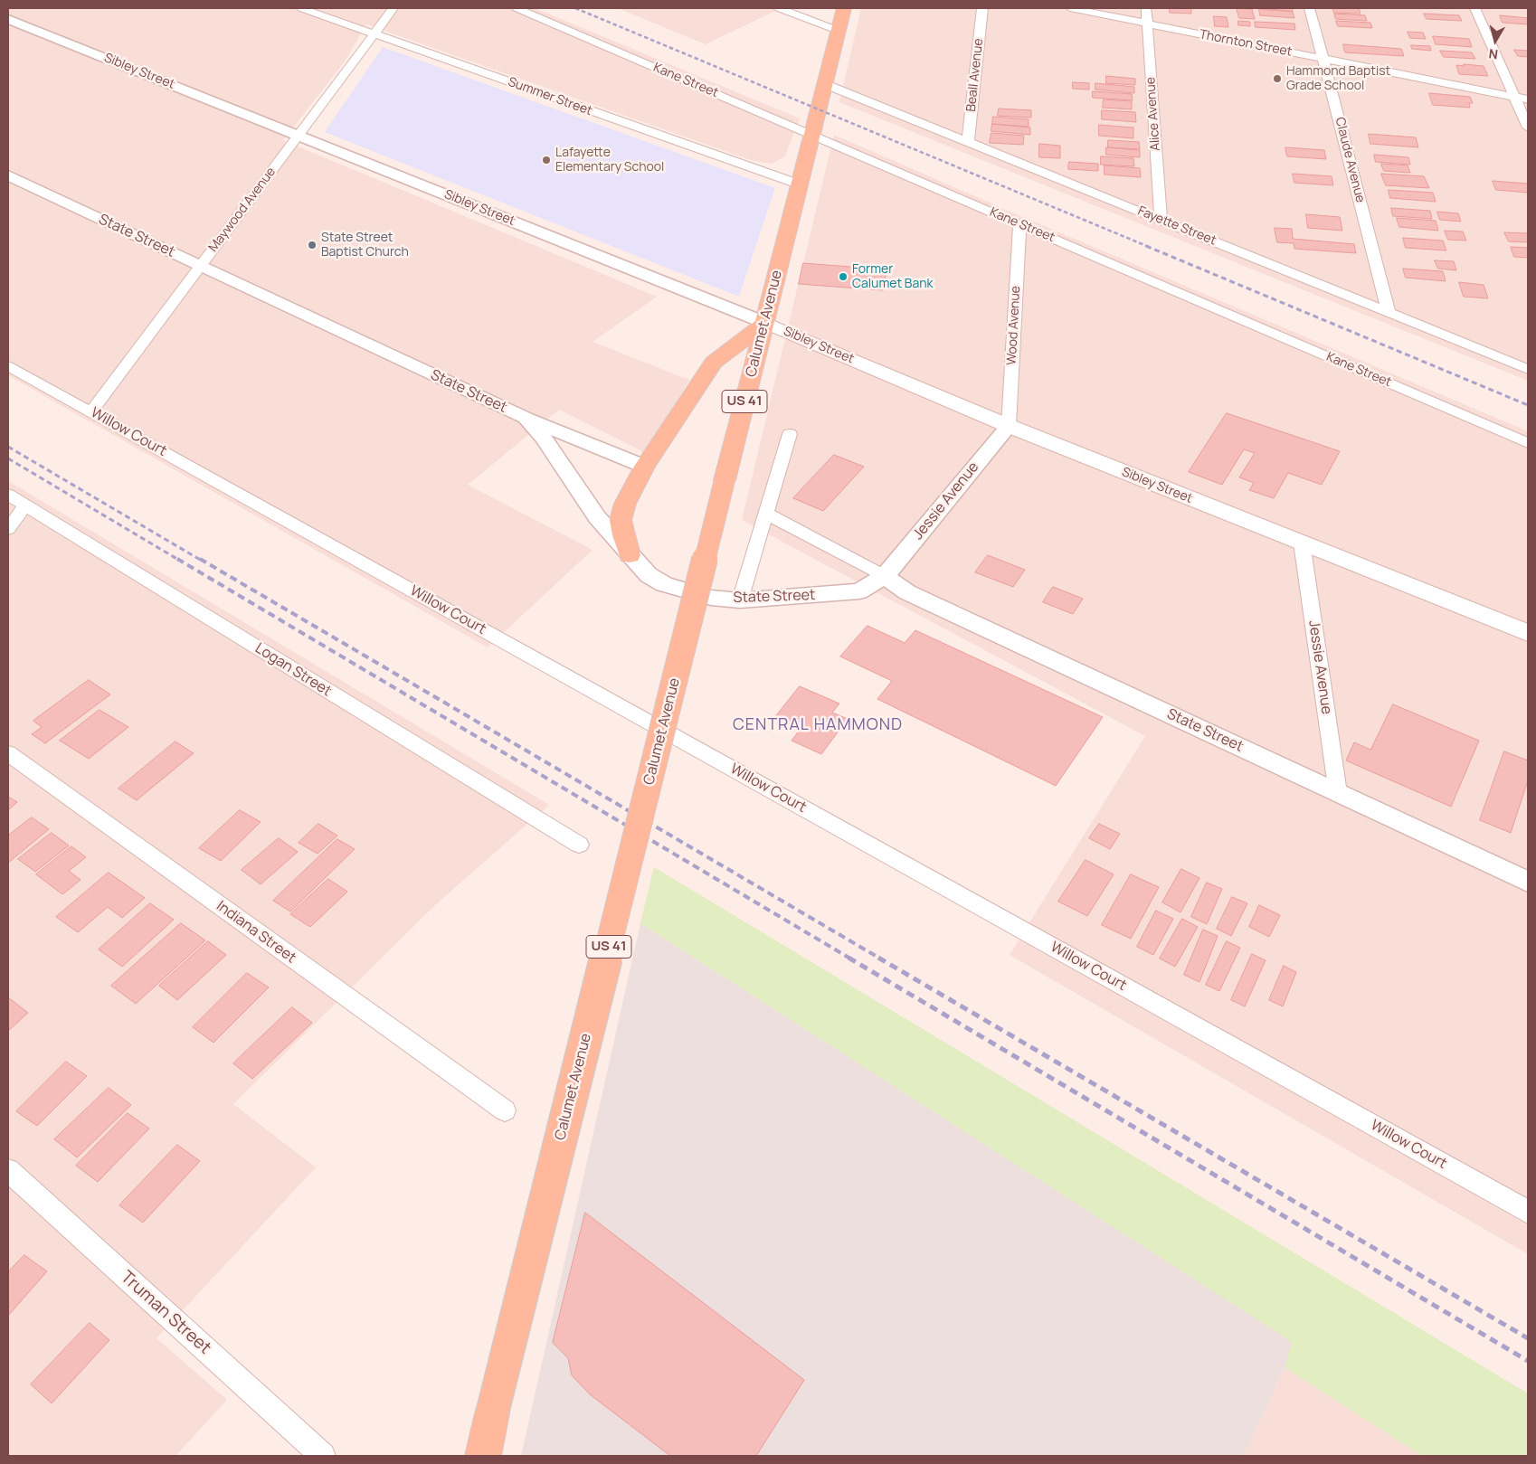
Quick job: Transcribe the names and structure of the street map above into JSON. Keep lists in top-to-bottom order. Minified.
{"streets":{"main road":["Sibley Street","Calumet Avenue","US 41"],"street":["Thornton Street","Beall Avenue","Kane Street","Summer Street","Alice Avenue","Claude Avenue","Maywood Avenue","Fayette Street","State Street","Wood Avenue","Willow Court","Jessie Avenue","Logan Street","Indiana Street","Truman Street"]},"crossings":[["Thornton Street","Alice Avenue"],["Thornton Street","Claude Avenue"],["Sibley Street","Maywood Avenue"],["Sibley Street","Calumet Avenue"],["Sibley Street","Wood Avenue"],["Sibley Street","Jessie Avenue"],["Beall Avenue","Fayette Street"],["Kane Street","Calumet Avenue"],["Kane Street","Wood Avenue"],["Summer Street","Maywood Avenue"],["Summer Street","Calumet Avenue"],["Alice Avenue","Fayette Street"],["Claude Avenue","Fayette Street"],["Maywood Avenue","State Street"],["Maywood Avenue","Willow Court"],["Fayette Street","Calumet Avenue"],["State Street","Jessie Avenue"],["Wood Avenue","Jessie Avenue"]],"districts":["CENTRAL HAMMOND"],"places":["Hammond Baptist Grade School","Lafayette Elementary School","State Street Baptist Church","Former Calumet Bank"],"north":"bottom"}
